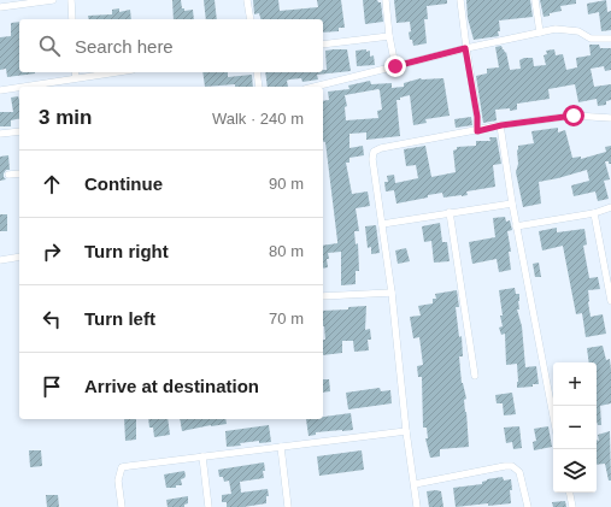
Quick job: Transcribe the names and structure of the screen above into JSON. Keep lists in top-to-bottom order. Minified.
{"page":{"search":"Search here","heading":["3 min","Walk · 240 m"],"list":[["Continue","90 m"],["Turn right","80 m"],["Turn left","70 m"],"Arrive at destination"],"map_buttons":["+","−"]}}
